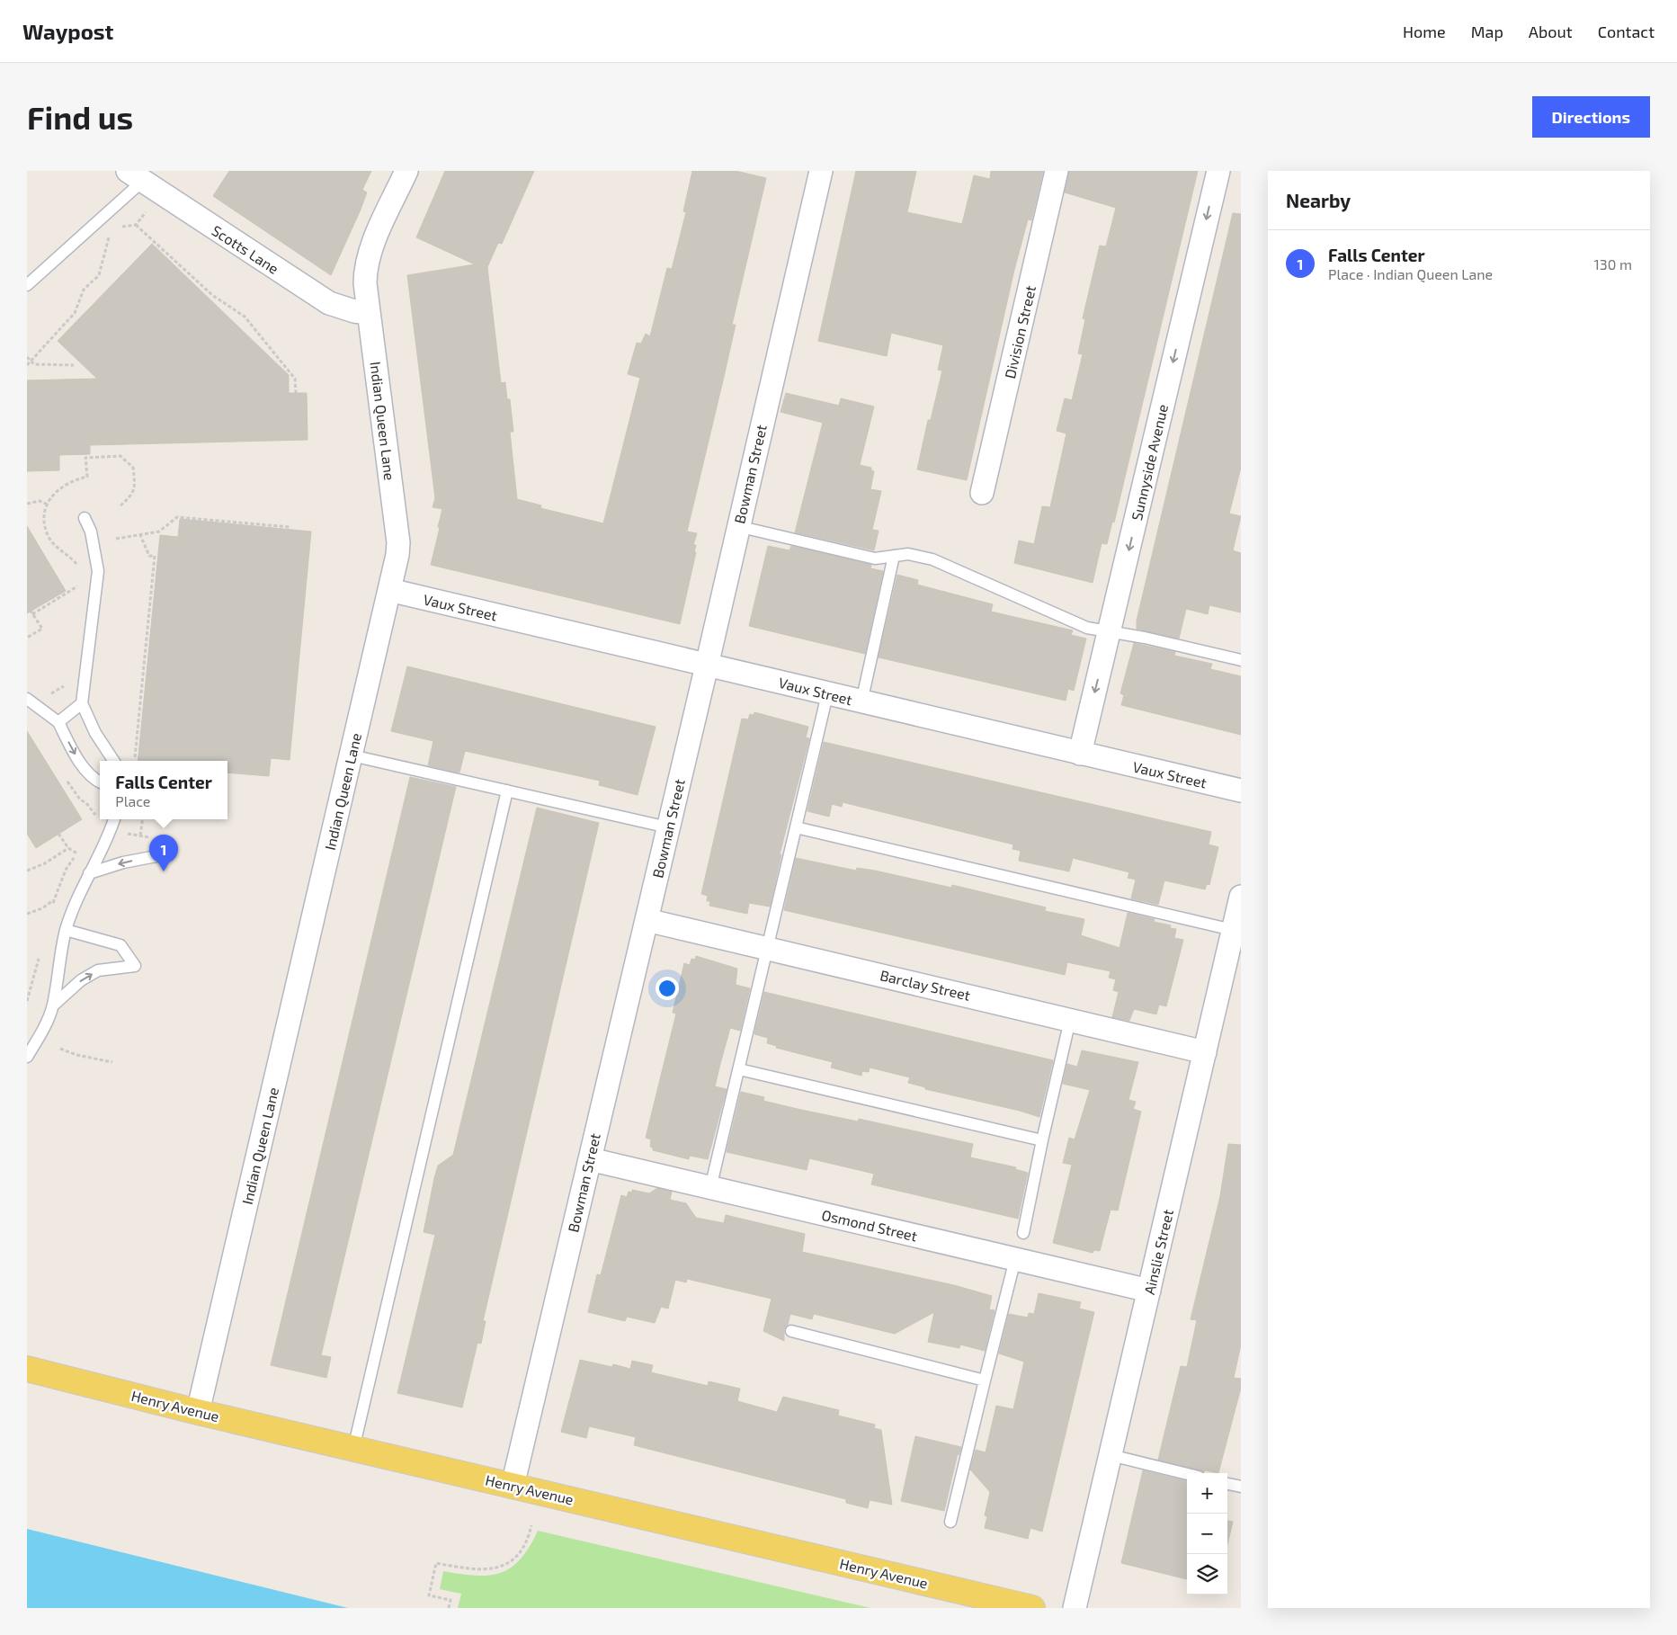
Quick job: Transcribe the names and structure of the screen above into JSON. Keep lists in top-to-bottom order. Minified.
{"streets":{"main road":["Henry Avenue"],"street":["Scotts Lane","Division Street","Indian Queen Lane","Sunnyside Avenue","Bowman Street","Vaux Street","Barclay Street","Osmond Street","Ainslie Street"]},"crossings":[["Scotts Lane","Indian Queen Lane"],["Indian Queen Lane","Vaux Street"],["Indian Queen Lane","Henry Avenue"],["Sunnyside Avenue","Vaux Street"],["Bowman Street","Vaux Street"],["Bowman Street","Barclay Street"],["Bowman Street","Osmond Street"],["Bowman Street","Henry Avenue"],["Barclay Street","Ainslie Street"],["Osmond Street","Ainslie Street"]],"one_way":["Sunnyside Avenue"],"page":{"header":"Waypost","nav":["Home","Map","About","Contact"],"buttons":"Directions","title":"Find us","heading":"Nearby","list":[{"mark":"1","name":"Falls Center","note":"Place · Indian Queen Lane","value":"130 m"}],"popup":["Falls Center","Place"],"pins":"1","map_buttons":["+","−"]}}
